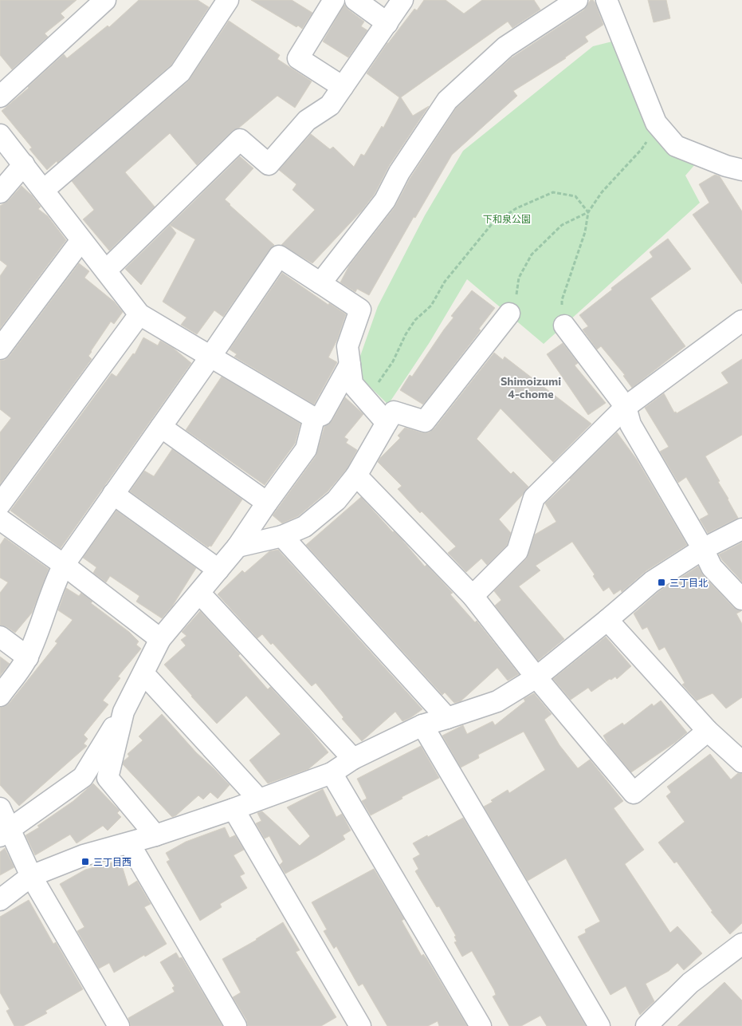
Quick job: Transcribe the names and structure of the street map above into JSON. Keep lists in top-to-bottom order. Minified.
{"districts":["Shimoizumi 4-chome"],"parks":["下和泉公園"],"places":{"transit":["三丁目北","三丁目西"]}}
